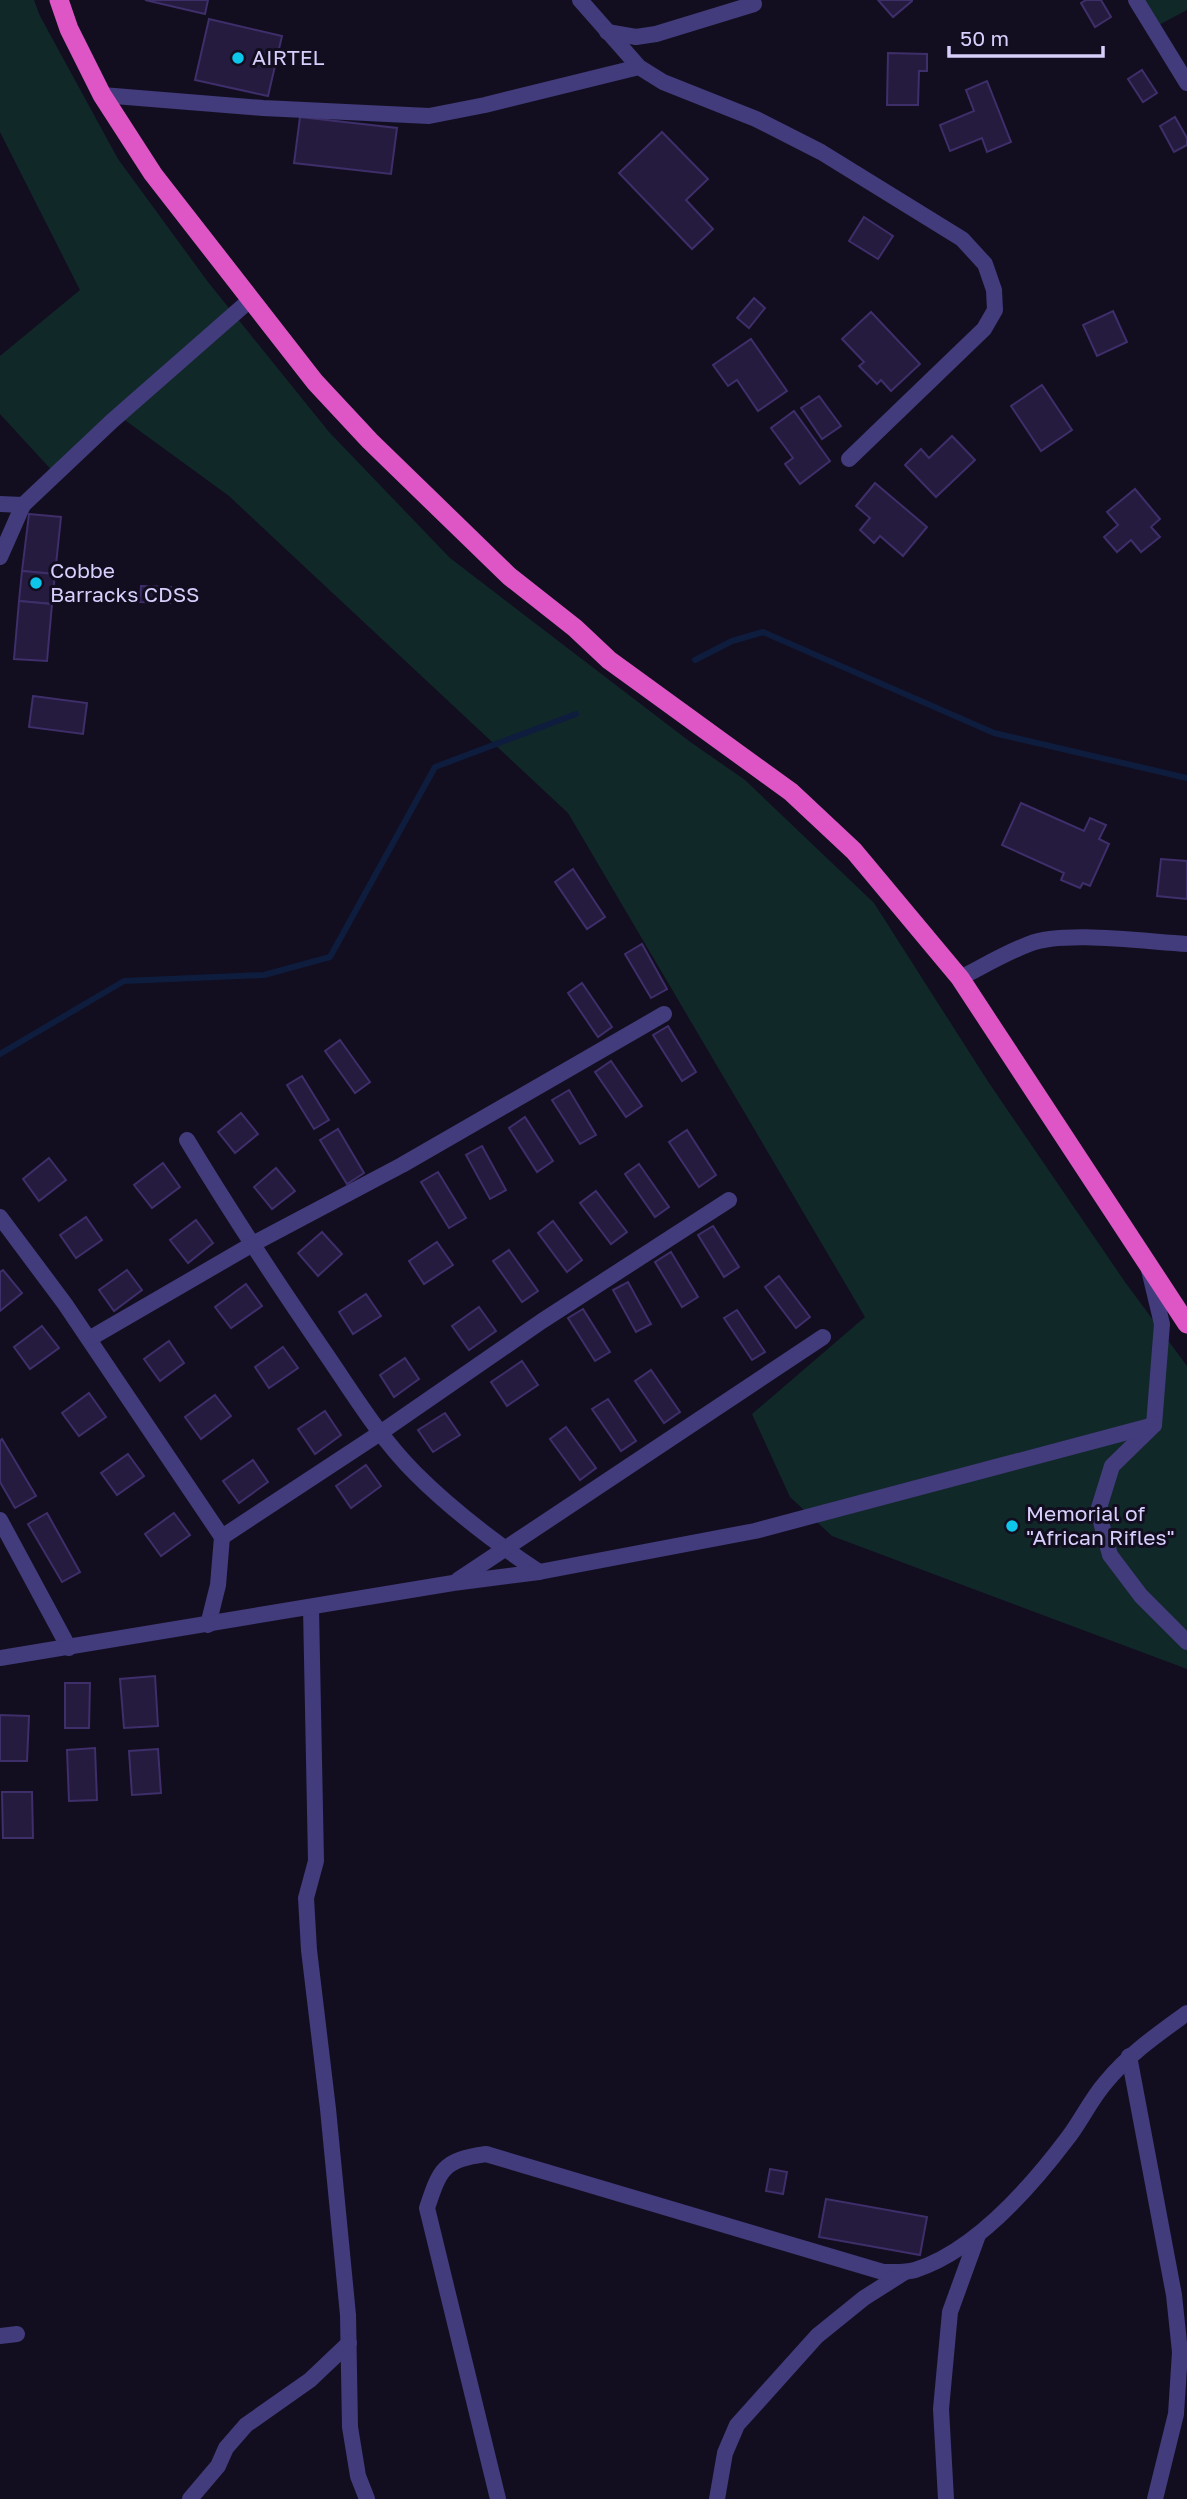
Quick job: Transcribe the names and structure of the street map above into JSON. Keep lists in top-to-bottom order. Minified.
{"places":["AIRTEL","Cobbe Barracks CDSS","Memorial of \"African Rifles\""],"scale_bar":"50 m"}
